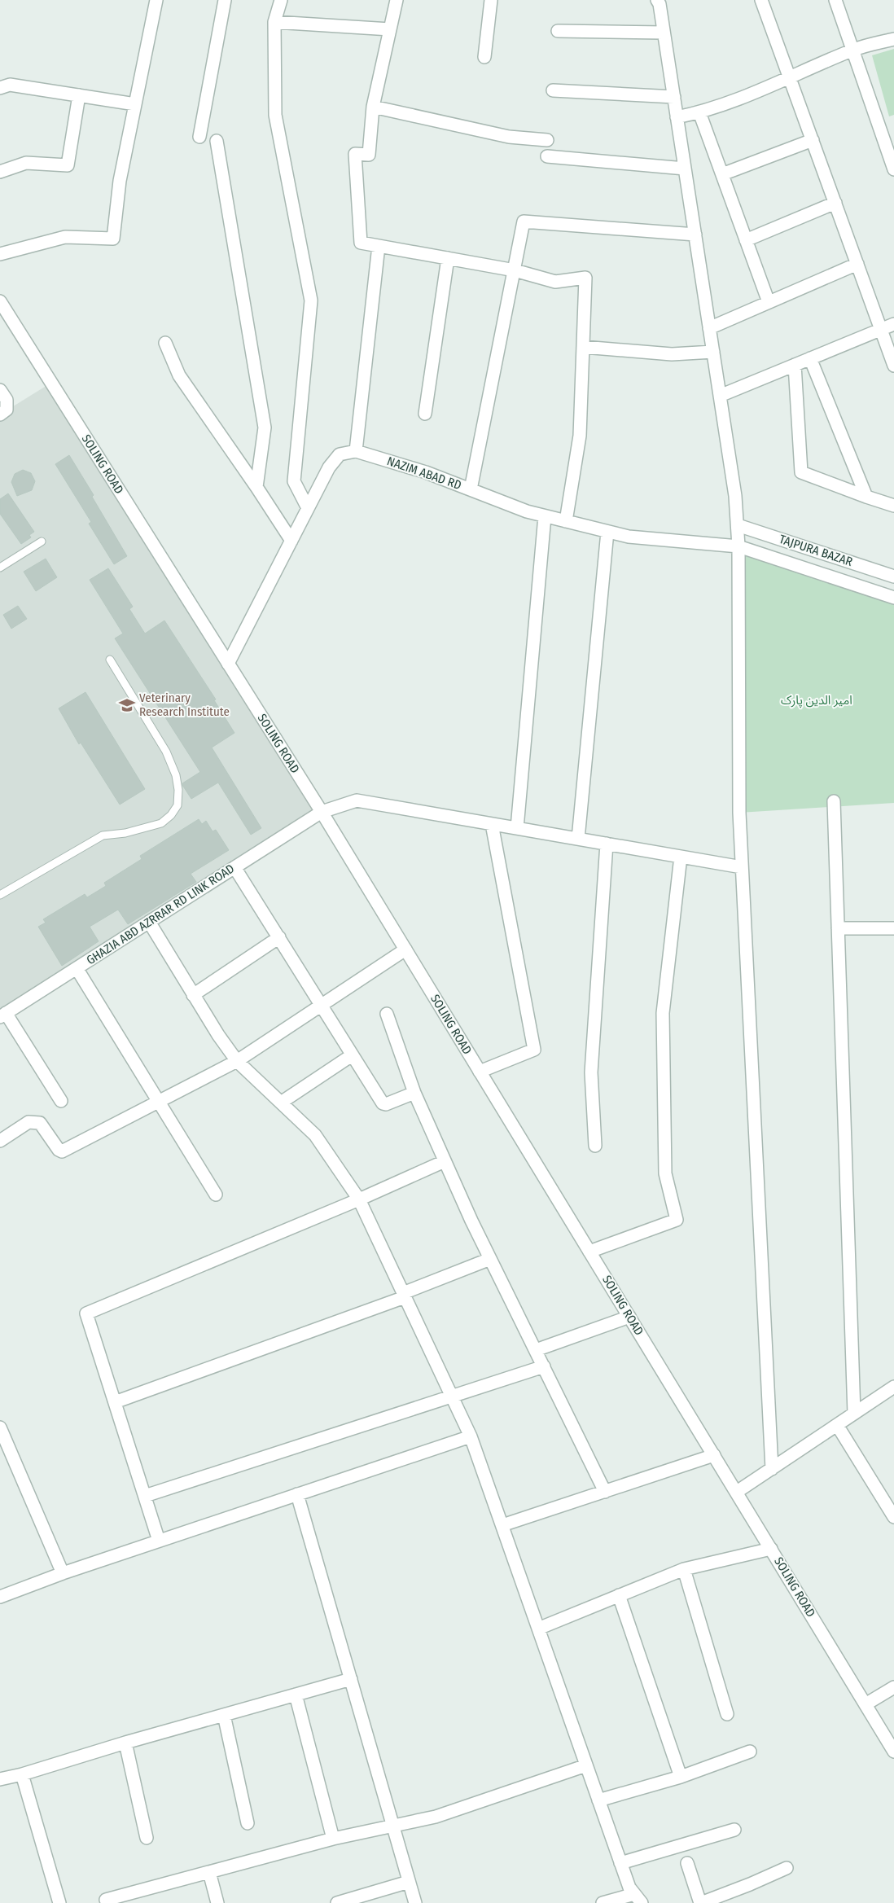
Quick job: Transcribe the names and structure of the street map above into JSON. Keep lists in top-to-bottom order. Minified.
{"streets":{"street":["SOLING ROAD","NAZIM ABAD RD","TAJPURA BAZAR","GHAZIA ABD AZRRAR RD LINK ROAD"]},"crossings":[["SOLING ROAD","GHAZIA ABD AZRRAR RD LINK ROAD"],["NAZIM ABAD RD","TAJPURA BAZAR"]],"parks":["امیر الدین پارک"],"places":{"school or university":["Veterinary Research Institute"]}}
